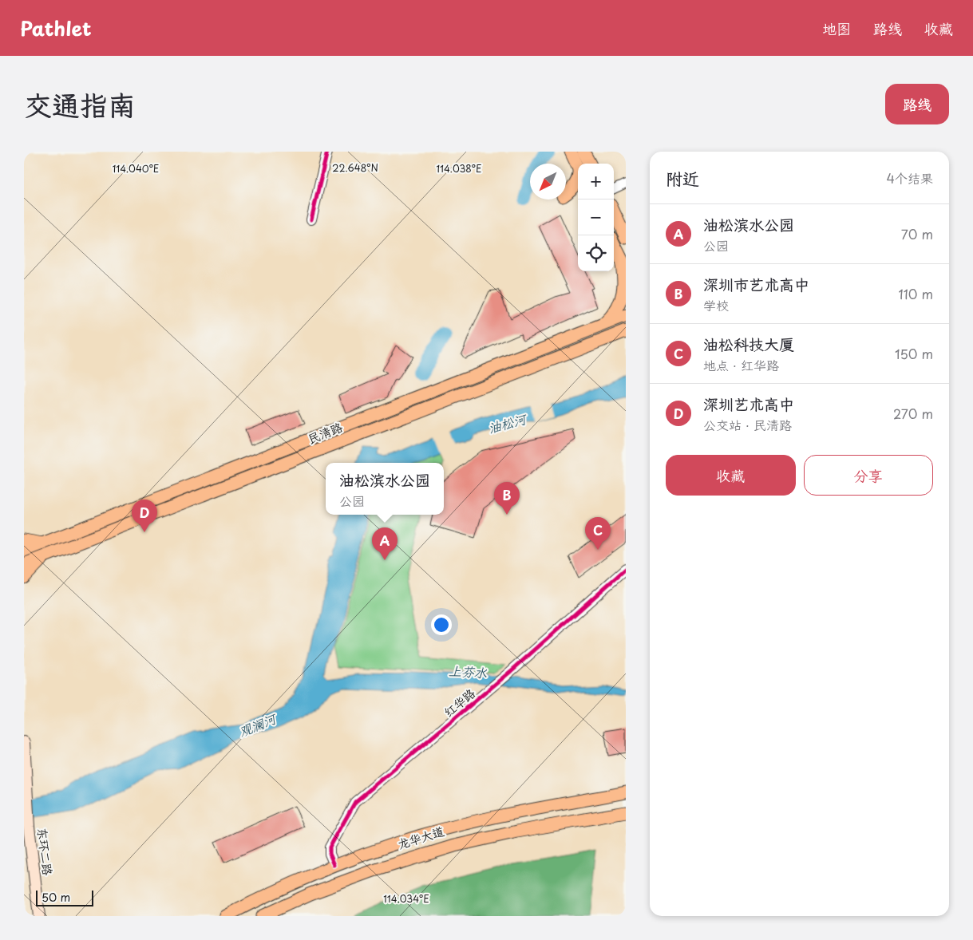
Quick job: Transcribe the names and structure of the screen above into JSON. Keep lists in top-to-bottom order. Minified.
{"streets":{"main road":["民清路","龙华大道","东环二路"],"street":["红华路"]},"crossings":[["红华路","龙华大道"]],"water":["油松河","上芬水","观澜河"],"scale_bar":"50 m","north":"bottom left","page":{"header":"Pathlet","nav":["地图","路线","收藏"],"title":"交通指南","buttons":["路线",["收藏","分享"]],"heading":["附近","4个结果"],"map_buttons":["+","−"],"list":[{"mark":"A","name":"油松滨水公园","note":"公园","value":"70 m"},{"mark":"B","name":"深圳市艺术高中","note":"学校","value":"110 m"},{"mark":"C","name":"油松科技大厦","note":"地点 · 红华路","value":"150 m"},{"mark":"D","name":"深圳艺术高中","note":"公交站 · 民清路","value":"270 m"}],"popup":["油松滨水公园","公园"],"pins":["B","D","C","A"],"scale":"50 m"},"coordinates":["22.648°N","114.040°E","114.038°E","114.034°E"]}
